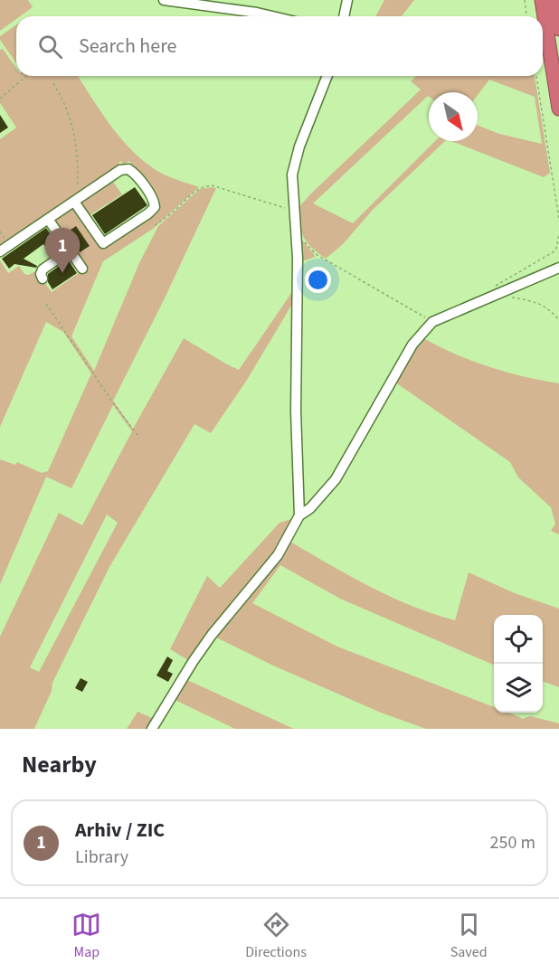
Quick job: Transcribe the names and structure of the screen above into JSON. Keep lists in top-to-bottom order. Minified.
{"north":"bottom right","page":{"search":"Search here","pins":"1","heading":"Nearby","list":[{"mark":"1","name":"Arhiv / ZIC","note":"Library","value":"250 m"}],"nav":["Map","Directions","Saved"]}}
